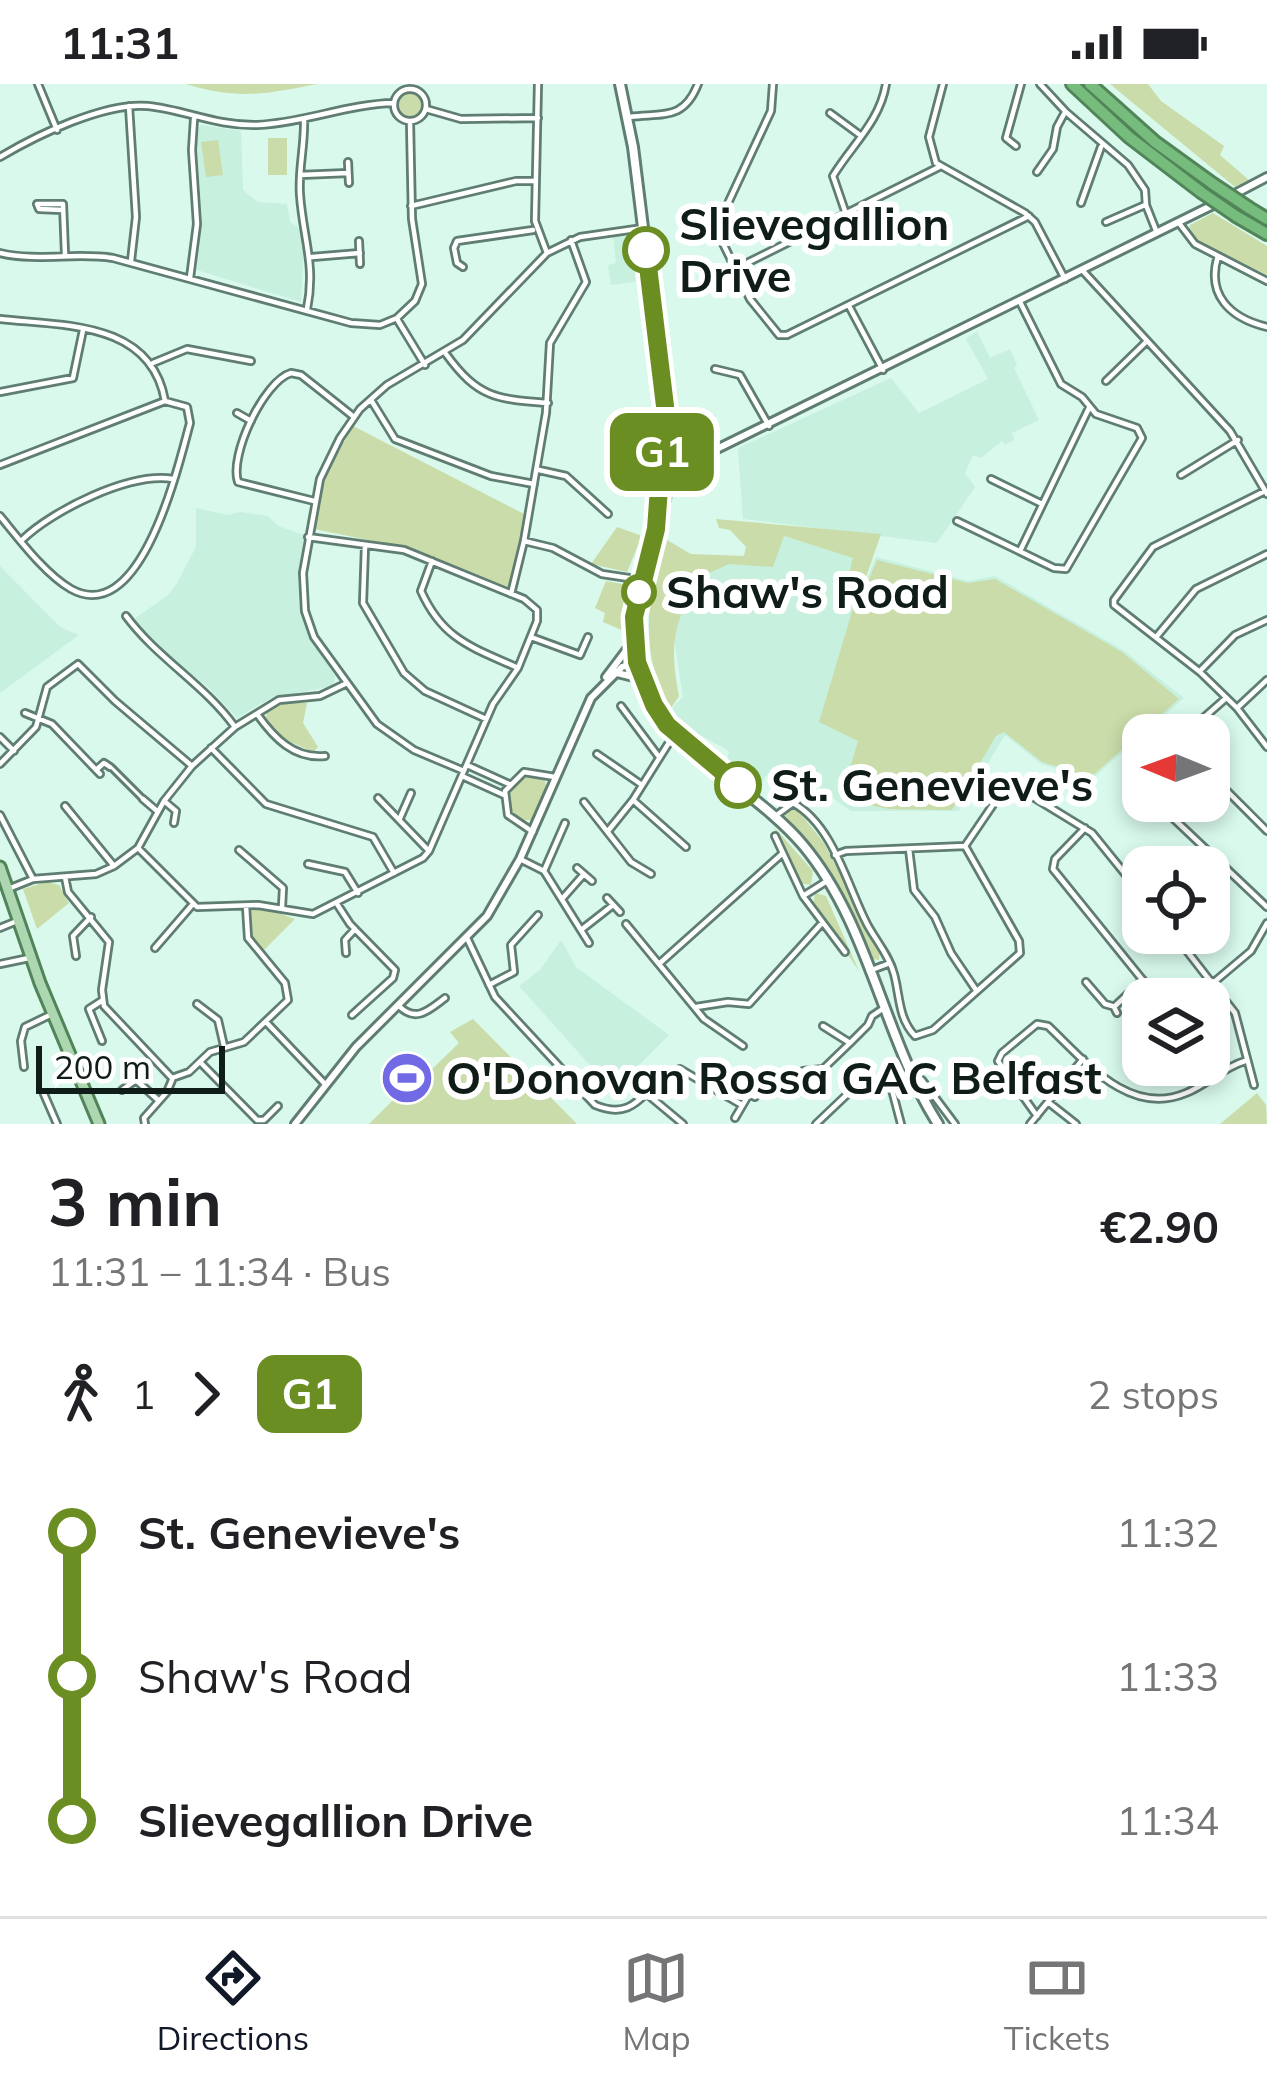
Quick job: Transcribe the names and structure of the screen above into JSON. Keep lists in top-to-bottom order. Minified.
{"places":{"other":["Slievegallion Drive","Shaw's Road","St. Genevieve's"],"sports":["O'Donovan Rossa GAC Belfast"]},"lines":["bus line G1"],"scale_bar":"200 m","north":"left","page":{"status":"11:31","on_map":"G1","scale":"200 m","heading":["3 min","11:31 – 11:34 · Bus","€2.90"],"legs":["1","G1","2 stops"],"list":[{"name":"St. Genevieve's","value":"11:32"},{"name":"Shaw's Road","value":"11:33"},{"name":"Slievegallion Drive","value":"11:34"}],"tabs":["Directions","Map","Tickets"]}}
